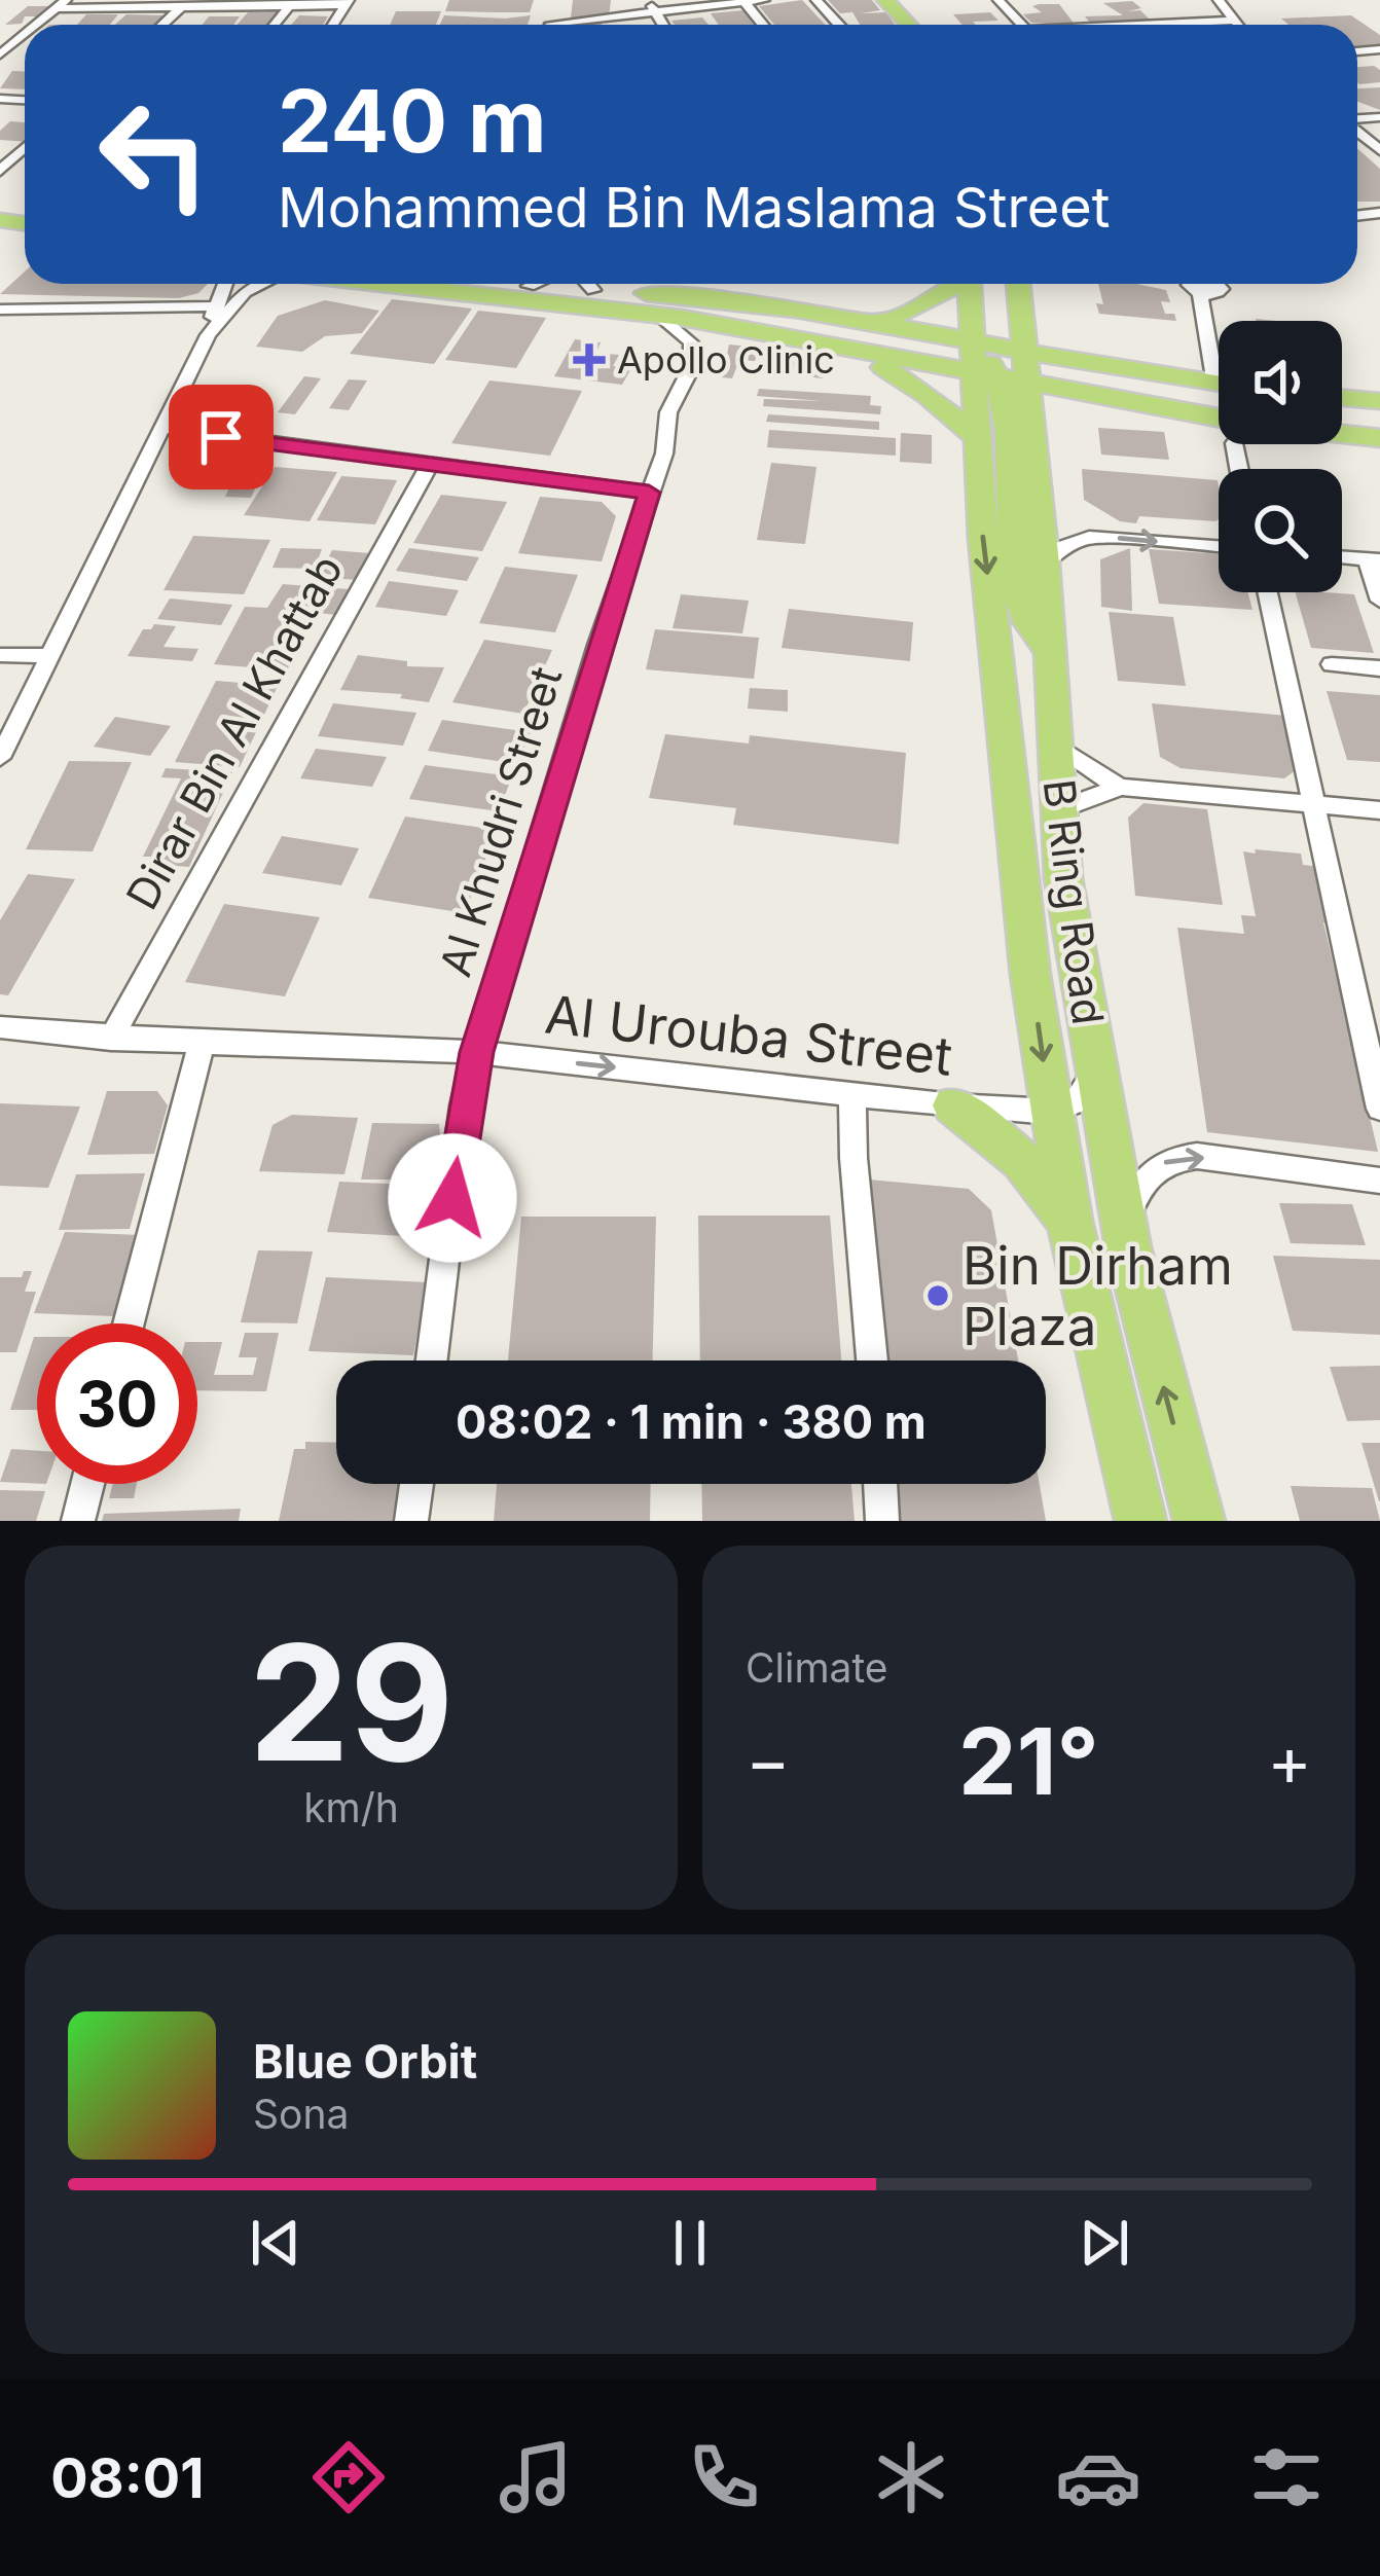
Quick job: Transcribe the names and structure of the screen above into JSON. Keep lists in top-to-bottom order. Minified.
{"streets":{"main road":["B Ring Road"],"street":["Dirar Bin Al Khattab","Al Khudri Street","Al Urouba Street"]},"crossings":[["Dirar Bin Al Khattab","Al Urouba Street"],["Al Khudri Street","Al Urouba Street"],["B Ring Road","Al Urouba Street"]],"one_way":["Al Urouba Street"],"places":{"health":["Apollo Clinic"],"other":["Bin Dirham Plaza"]},"page":{"turn":["240 m","Mohammed Bin Maslama Street"],"limit":"30","trip":"08:02 · 1 min · 380 m","tile":[["29","km/h"],"Climate"],"heat":["−","21°","+"],"song":["Blue Orbit","Sona"],"tabs":"08:01"}}
